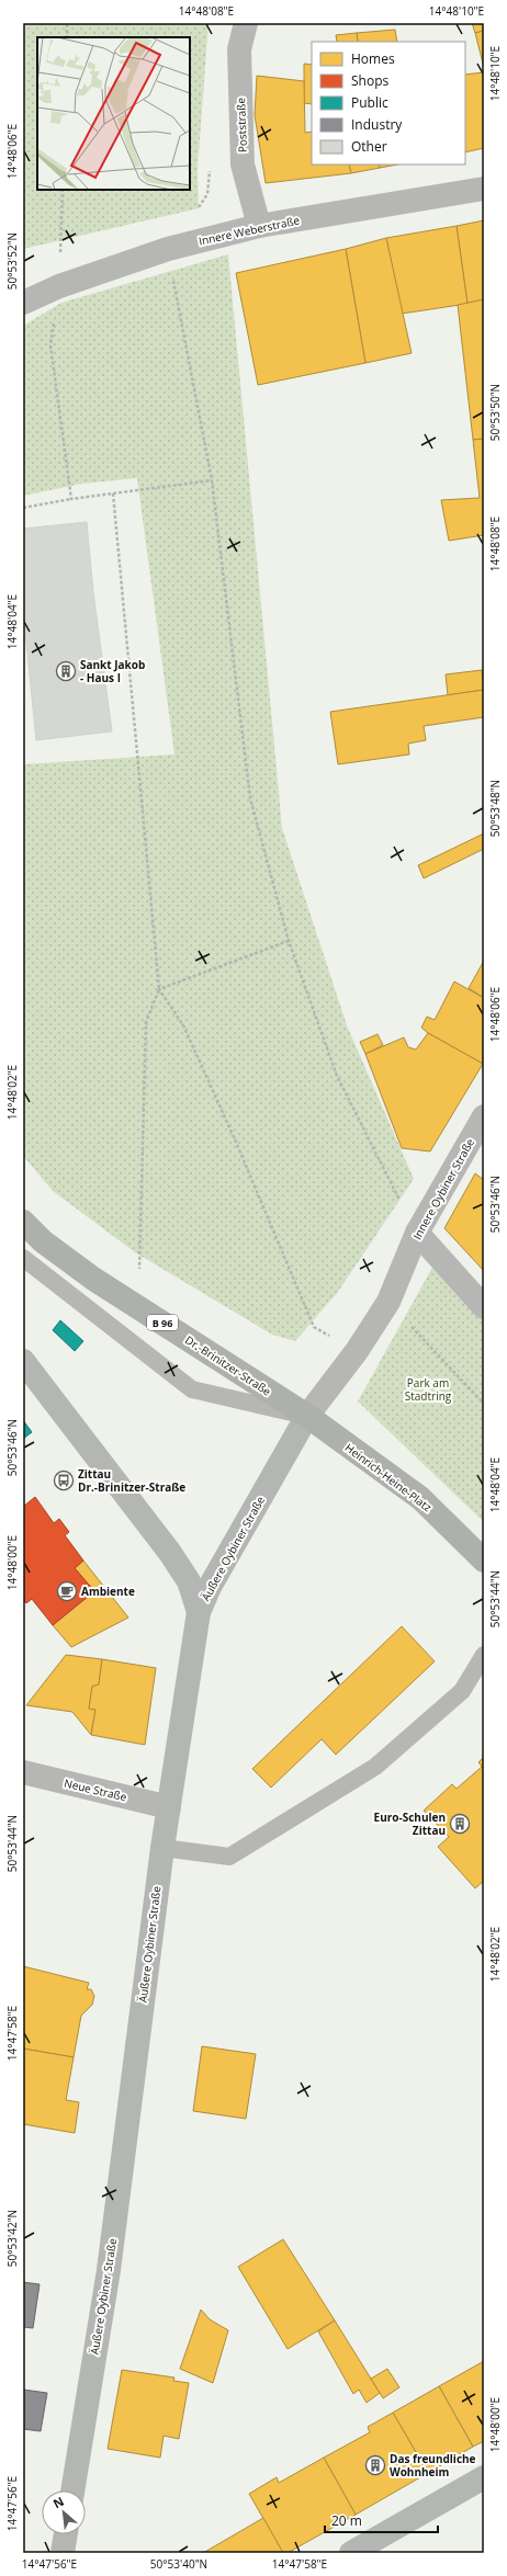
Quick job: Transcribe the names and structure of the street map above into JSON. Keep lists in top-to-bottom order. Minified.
{"streets":{"main road":["B 96","Dr.-Brinitzer-Straße","Heinrich-Heine-Platz","Äußere Oybiner Straße"],"street":["Poststraße","Innere Weberstraße","Innere Oybiner Straße","Neue Straße"]},"crossings":[["Poststraße","Innere Weberstraße"],["Innere Oybiner Straße","Dr.-Brinitzer-Straße"],["Innere Oybiner Straße","Heinrich-Heine-Platz"],["Innere Oybiner Straße","Äußere Oybiner Straße"],["Dr.-Brinitzer-Straße","Heinrich-Heine-Platz"],["Dr.-Brinitzer-Straße","Äußere Oybiner Straße"],["Heinrich-Heine-Platz","Äußere Oybiner Straße"],["Äußere Oybiner Straße","Neue Straße"]],"parks":["Park am Stadtring"],"places":{"building":["Sankt Jakob - Haus I","Euro-Schulen Zittau","Das freundliche Wohnheim"],"bus stop":["Zittau Dr.-Brinitzer-Straße"],"cafe":["Ambiente"]},"legend":["Homes","Shops","Public","Industry","Other"],"scale_bar":"20 m","north":"top left","coordinates":["14°48'08\"E","14°48'10\"E","14°48'06\"E","50°53'52\"N","50°53'50\"N","14°48'04\"E","50°53'48\"N","14°48'02\"E","50°53'46\"N","14°48'00\"E","50°53'44\"N","14°47'58\"E","50°53'42\"N","14°47'56\"E","50°53'40\"N"]}
